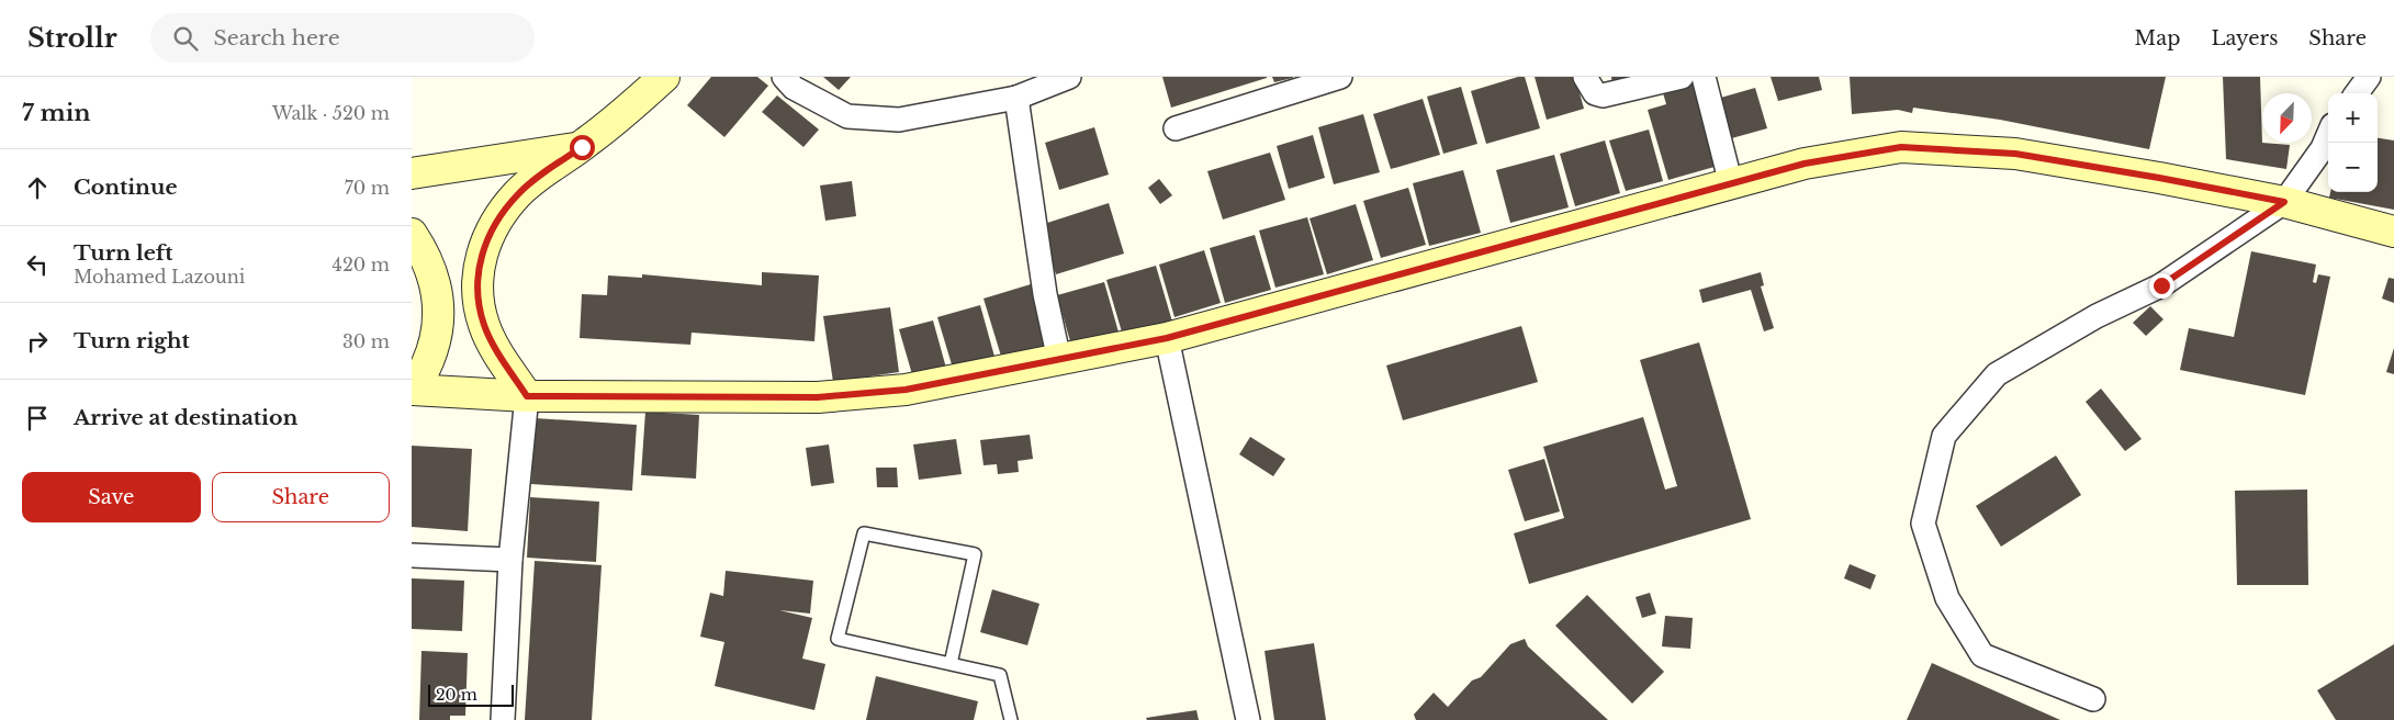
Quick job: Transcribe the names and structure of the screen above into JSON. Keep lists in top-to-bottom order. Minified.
{"scale_bar":"20 m","north":"bottom left","page":{"header":"Strollr","search":"Search here","nav":["Map","Layers","Share"],"heading":["7 min","Walk · 520 m"],"map_buttons":["+","−"],"list":[["Continue","70 m"],["Turn left","Mohamed Lazouni","420 m"],["Turn right","30 m"],"Arrive at destination"],"buttons":["Save","Share"],"scale":"20 m"}}
